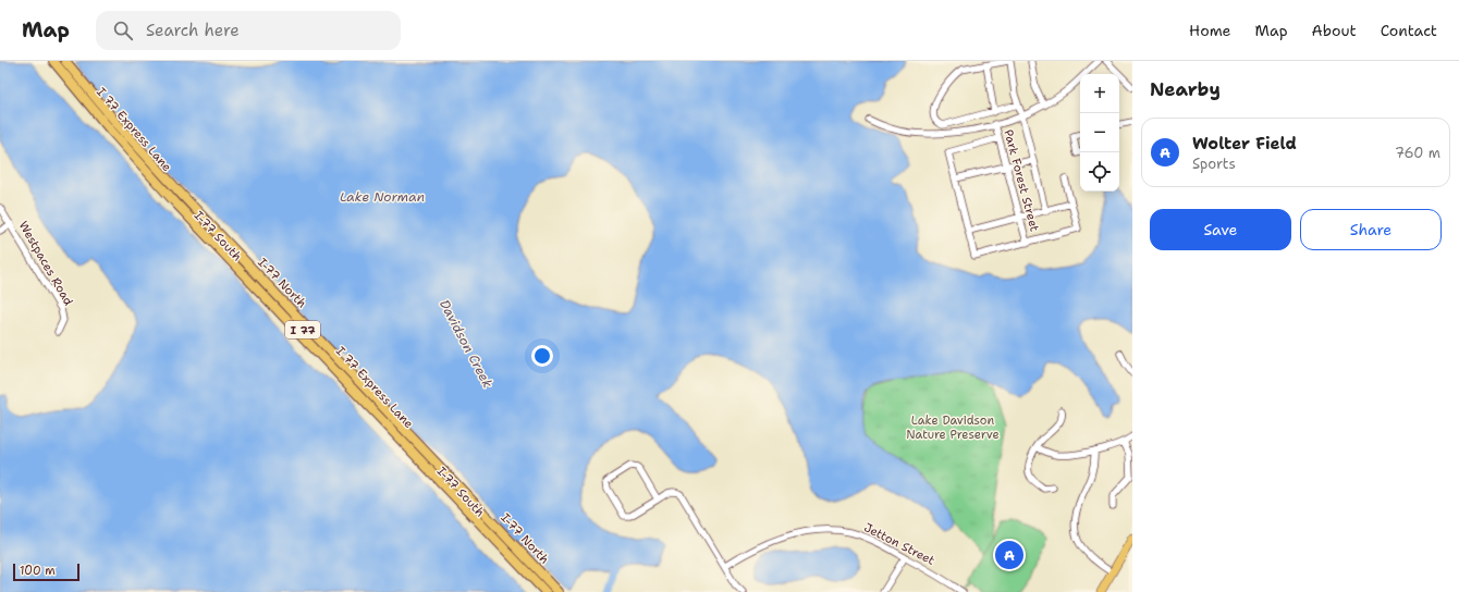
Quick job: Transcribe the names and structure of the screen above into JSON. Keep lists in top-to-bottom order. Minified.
{"streets":{"highway":["I 77 Express Lane","I-77 South","I-77 North","I 77"],"street":["Park Forest Street","Westpaces Road","Jetton Street"]},"water":["Lake Norman","Davidson Creek"],"parks":["Lake Davidson Nature Preserve"],"scale_bar":"100 m","page":{"header":"Map","search":"Search here","nav":["Home","Map","About","Contact"],"heading":"Nearby","map_buttons":["+","−"],"list":[{"mark":"A","name":"Wolter Field","note":"Sports","value":"760 m"}],"buttons":["Save","Share"],"pins":"A","scale":"100 m"}}
